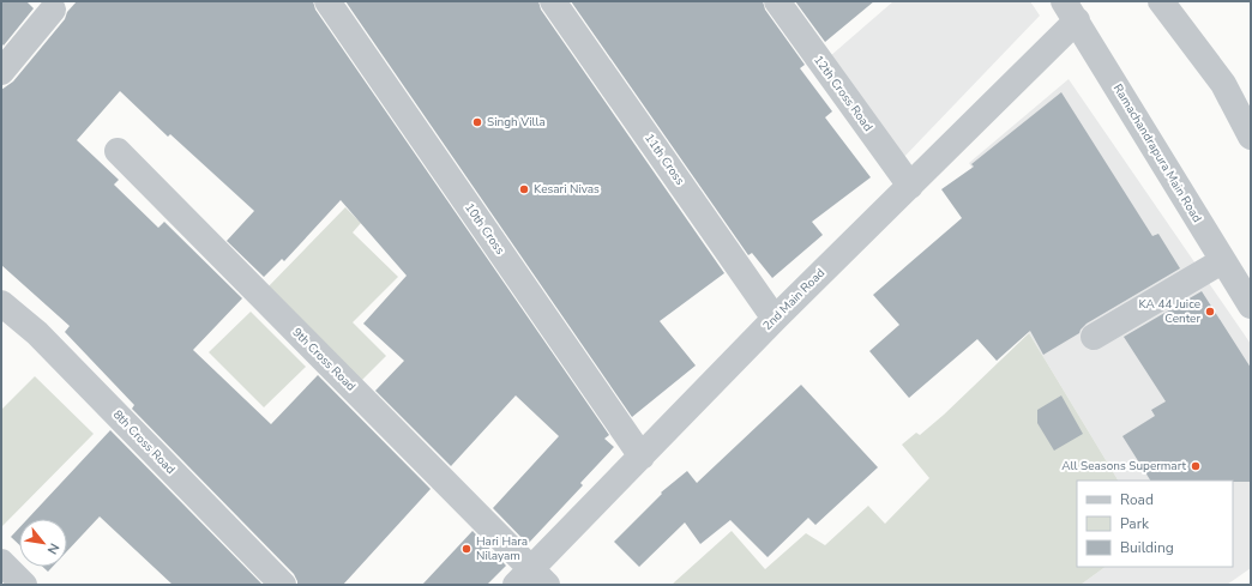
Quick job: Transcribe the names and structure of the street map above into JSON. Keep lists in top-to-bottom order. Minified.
{"streets":{"street":["12th Cross Road","Ramachandrapura Main Road","11th Cross","10th Cross","2nd Main Road","9th Cross Road","8th Cross Road"]},"crossings":[["12th Cross Road","2nd Main Road"],["Ramachandrapura Main Road","2nd Main Road"],["11th Cross","2nd Main Road"],["10th Cross","2nd Main Road"],["2nd Main Road","9th Cross Road"]],"places":["Singh Villa","Kesari Nivas","KA 44 Juice Center","All Seasons Supermart","Hari Hara Nilayam"],"legend":["Road","Park","Building"],"north":"bottom right"}
